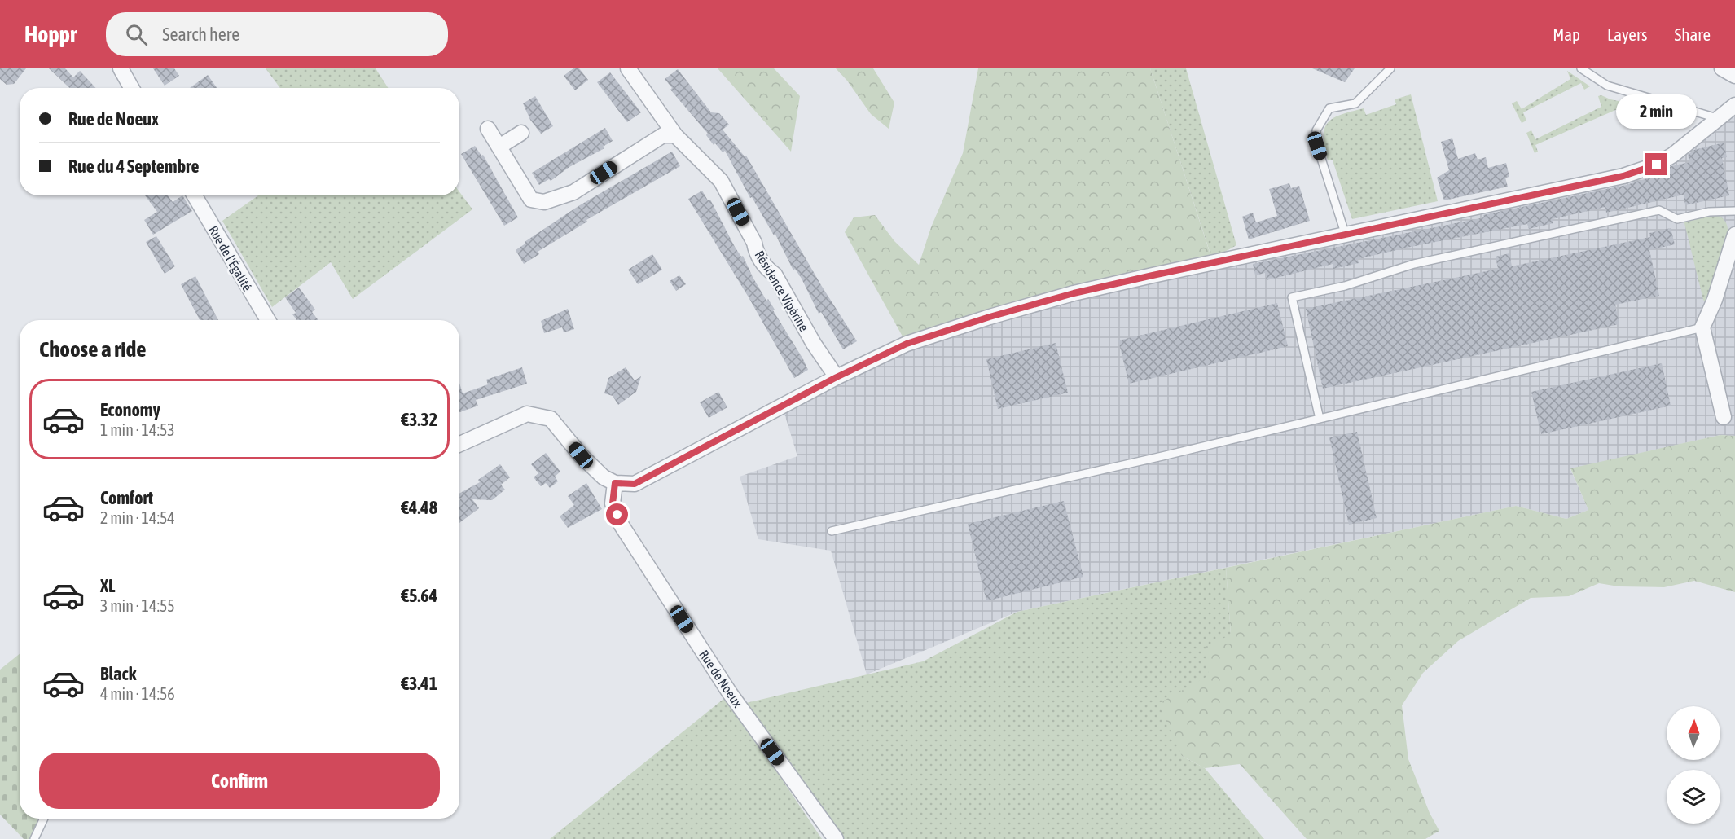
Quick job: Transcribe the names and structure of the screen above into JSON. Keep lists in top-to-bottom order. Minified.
{"streets":{"street":["Rue de l'Égalité","Résidence Vipérine","Rue de Noeux"]},"north":"top","page":{"header":"Hoppr","search":"Search here","nav":["Map","Layers","Share"],"banner":["Rue de Noeux","Rue du 4 Septembre"],"bubble":"2 min","heading":"Choose a ride","list":[{"name":"Economy","note":"1 min · 14:53","value":"€3.32"},{"name":"Comfort","note":"2 min · 14:54","value":"€4.48"},{"name":"XL","note":"3 min · 14:55","value":"€5.64"},{"name":"Black","note":"4 min · 14:56","value":"€3.41"}],"buttons":"Confirm"}}
